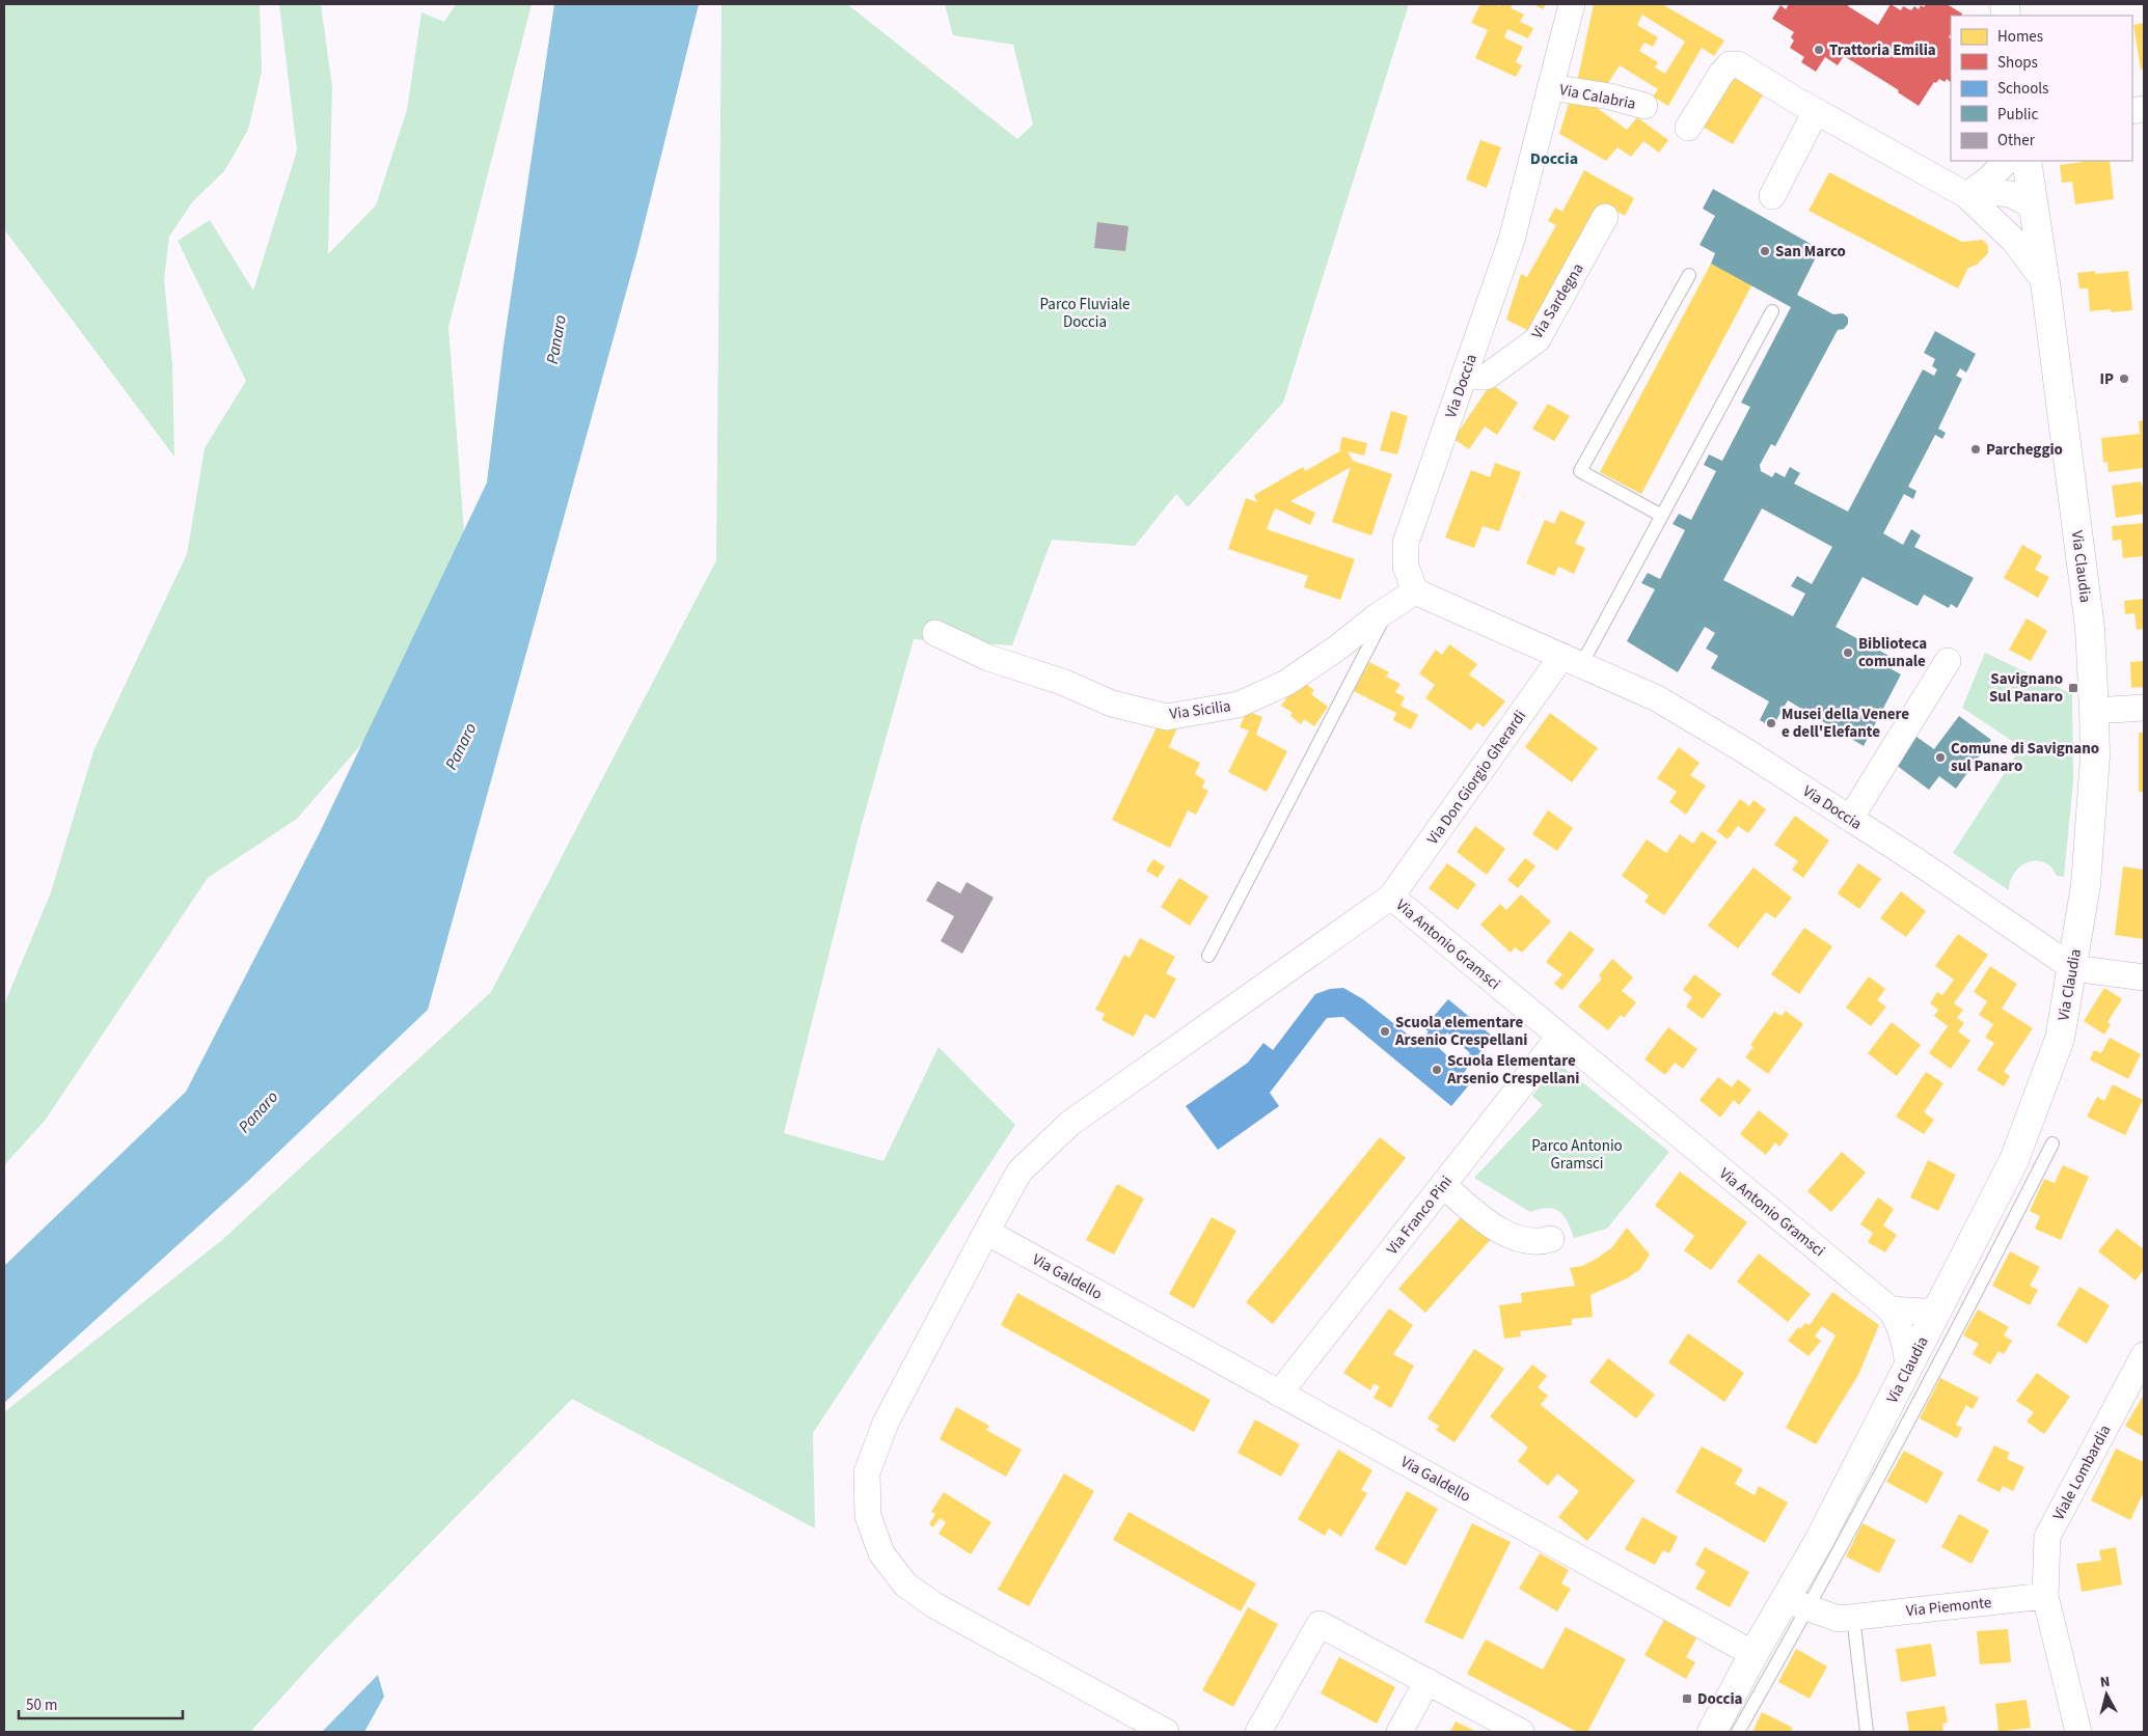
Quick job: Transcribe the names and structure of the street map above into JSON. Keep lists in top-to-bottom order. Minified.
{"streets":{"main road":["Via Claudia"],"street":["Via Calabria","Via Sardegna","Via Doccia","Via Sicilia","Via Don Giorgio Gherardi","Via Antonio Gramsci","Via Franco Pini","Via Galdello","Viale Lombardia","Via Piemonte"]},"crossings":[["Via Calabria","Via Doccia"],["Via Sardegna","Via Doccia"],["Via Doccia","Via Claudia"],["Via Doccia","Via Sicilia"],["Via Doccia","Via Don Giorgio Gherardi"],["Via Claudia","Via Galdello"],["Via Claudia","Via Piemonte"],["Via Don Giorgio Gherardi","Via Antonio Gramsci"],["Via Antonio Gramsci","Via Franco Pini"],["Via Antonio Gramsci","Via Galdello"],["Via Franco Pini","Via Galdello"],["Viale Lombardia","Via Piemonte"]],"districts":["Doccia"],"water":["Panaro"],"parks":["Parco Fluviale Doccia","Parco Antonio Gramsci"],"places":{"other":["Trattoria Emilia","San Marco","IP","Parcheggio","Biblioteca comunale","Musei della Venere e dell'Elefante","Comune di Savignano sul Panaro","Scuola elementare Arsenio Crespellani","Scuola Elementare Arsenio Crespellani"],"transit":["Savignano Sul Panaro","Doccia"]},"legend":["Homes","Shops","Schools","Public","Other"],"scale_bar":"50 m","north":"top"}
